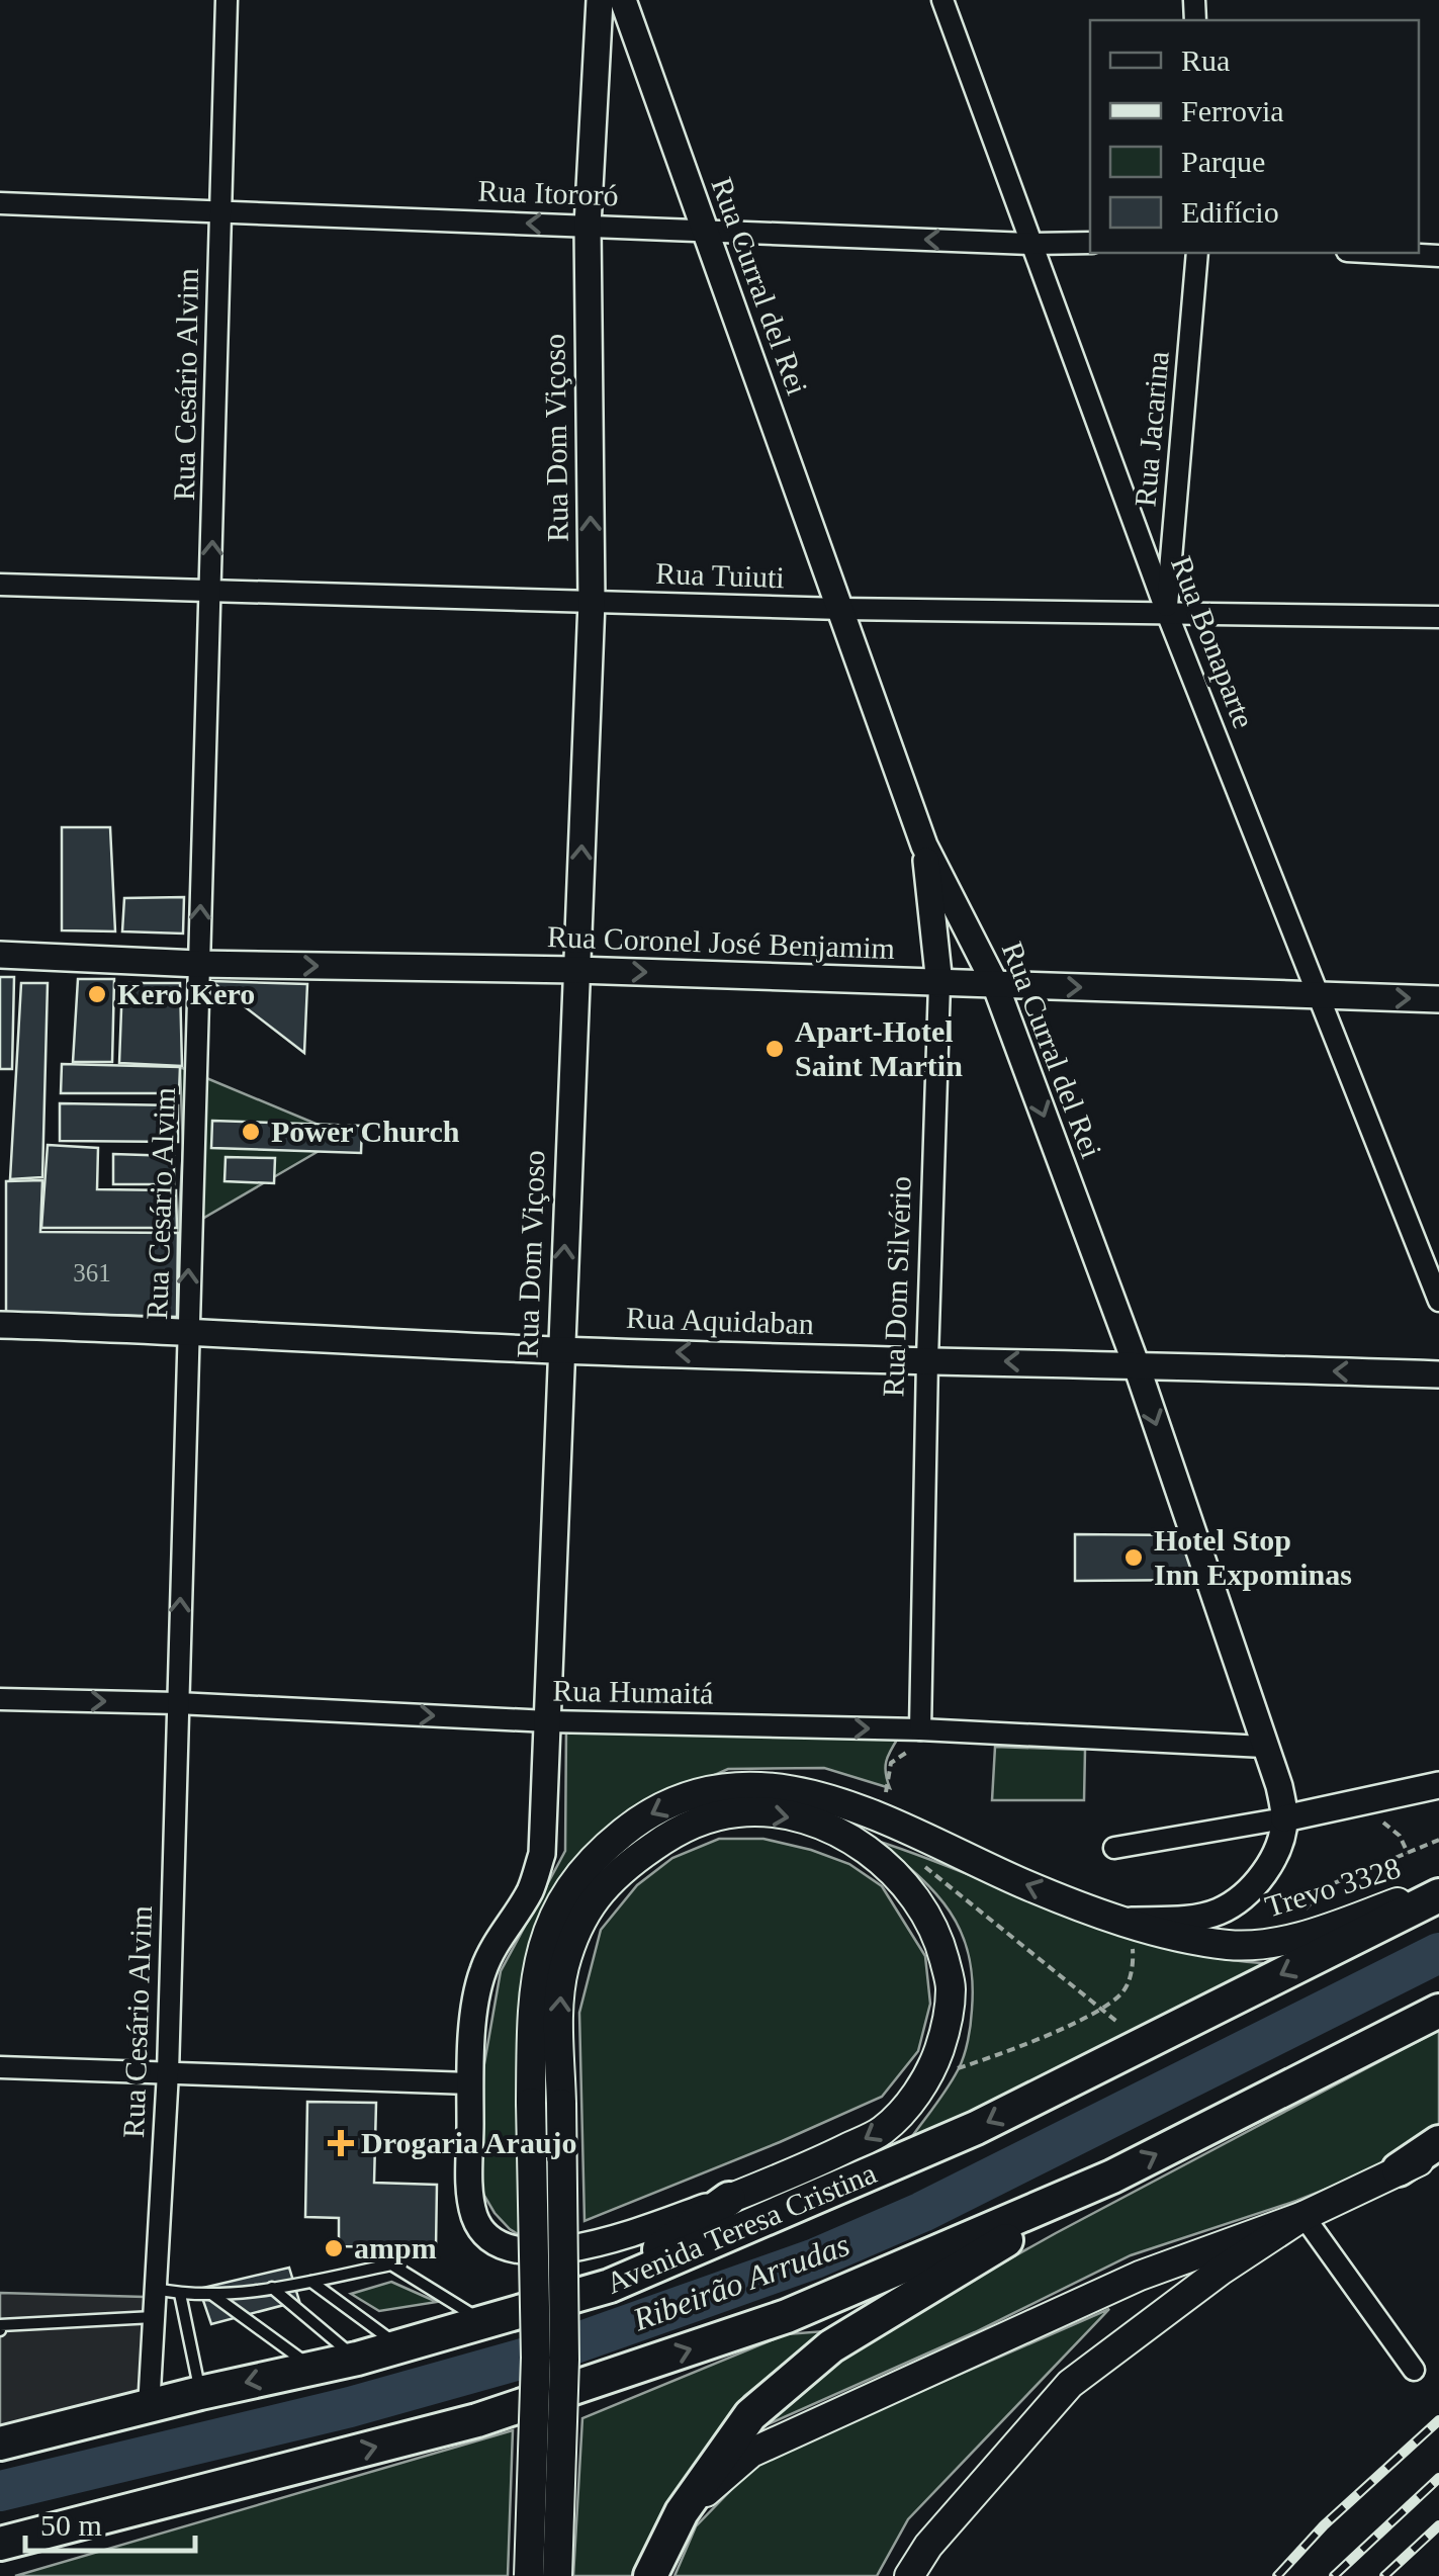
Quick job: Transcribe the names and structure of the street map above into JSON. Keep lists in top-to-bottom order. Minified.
{"streets":{"highway":["Avenida Teresa Cristina"],"main road":["Trevo 3328"],"street":["Rua Itororó","Rua Curral del Rei","Rua Cesário Alvim","Rua Jacarina","Rua Dom Viçoso","Rua Tuiuti","Rua Bonaparte","Rua Coronel José Benjamim","Rua Dom Silvério","Rua Aquidaban","Rua Humaitá"]},"crossings":[["Rua Itororó","Rua Curral del Rei"],["Rua Itororó","Rua Cesário Alvim"],["Rua Itororó","Rua Dom Viçoso"],["Rua Itororó","Rua Bonaparte"],["Rua Curral del Rei","Rua Tuiuti"],["Rua Curral del Rei","Rua Coronel José Benjamim"],["Rua Curral del Rei","Rua Dom Silvério"],["Rua Curral del Rei","Rua Aquidaban"],["Rua Curral del Rei","Rua Humaitá"],["Rua Cesário Alvim","Rua Tuiuti"],["Rua Cesário Alvim","Rua Coronel José Benjamim"],["Rua Cesário Alvim","Rua Aquidaban"],["Rua Cesário Alvim","Rua Humaitá"],["Rua Cesário Alvim","Avenida Teresa Cristina"],["Rua Jacarina","Rua Tuiuti"],["Rua Jacarina","Rua Bonaparte"],["Rua Dom Viçoso","Rua Tuiuti"],["Rua Dom Viçoso","Rua Coronel José Benjamim"],["Rua Dom Viçoso","Rua Aquidaban"],["Rua Dom Viçoso","Rua Humaitá"],["Rua Tuiuti","Rua Bonaparte"],["Rua Bonaparte","Rua Coronel José Benjamim"],["Rua Coronel José Benjamim","Rua Dom Silvério"],["Rua Dom Silvério","Rua Aquidaban"],["Rua Dom Silvério","Rua Humaitá"],["Trevo 3328","Avenida Teresa Cristina"]],"one_way":["Rua Itororó","Rua Curral del Rei","Rua Cesário Alvim","Rua Dom Viçoso","Rua Coronel José Benjamim","Rua Aquidaban","Rua Humaitá"],"water":["Ribeirão Arrudas"],"places":{"other":["Kero Kero","Apart-Hotel Saint Martin","Power Church","Hotel Stop Inn Expominas","ampm"],"health":["Drogaria Araujo"]},"house_numbers":["361"],"legend":["Rua","Ferrovia","Parque","Edifício"],"scale_bar":"50 m"}
